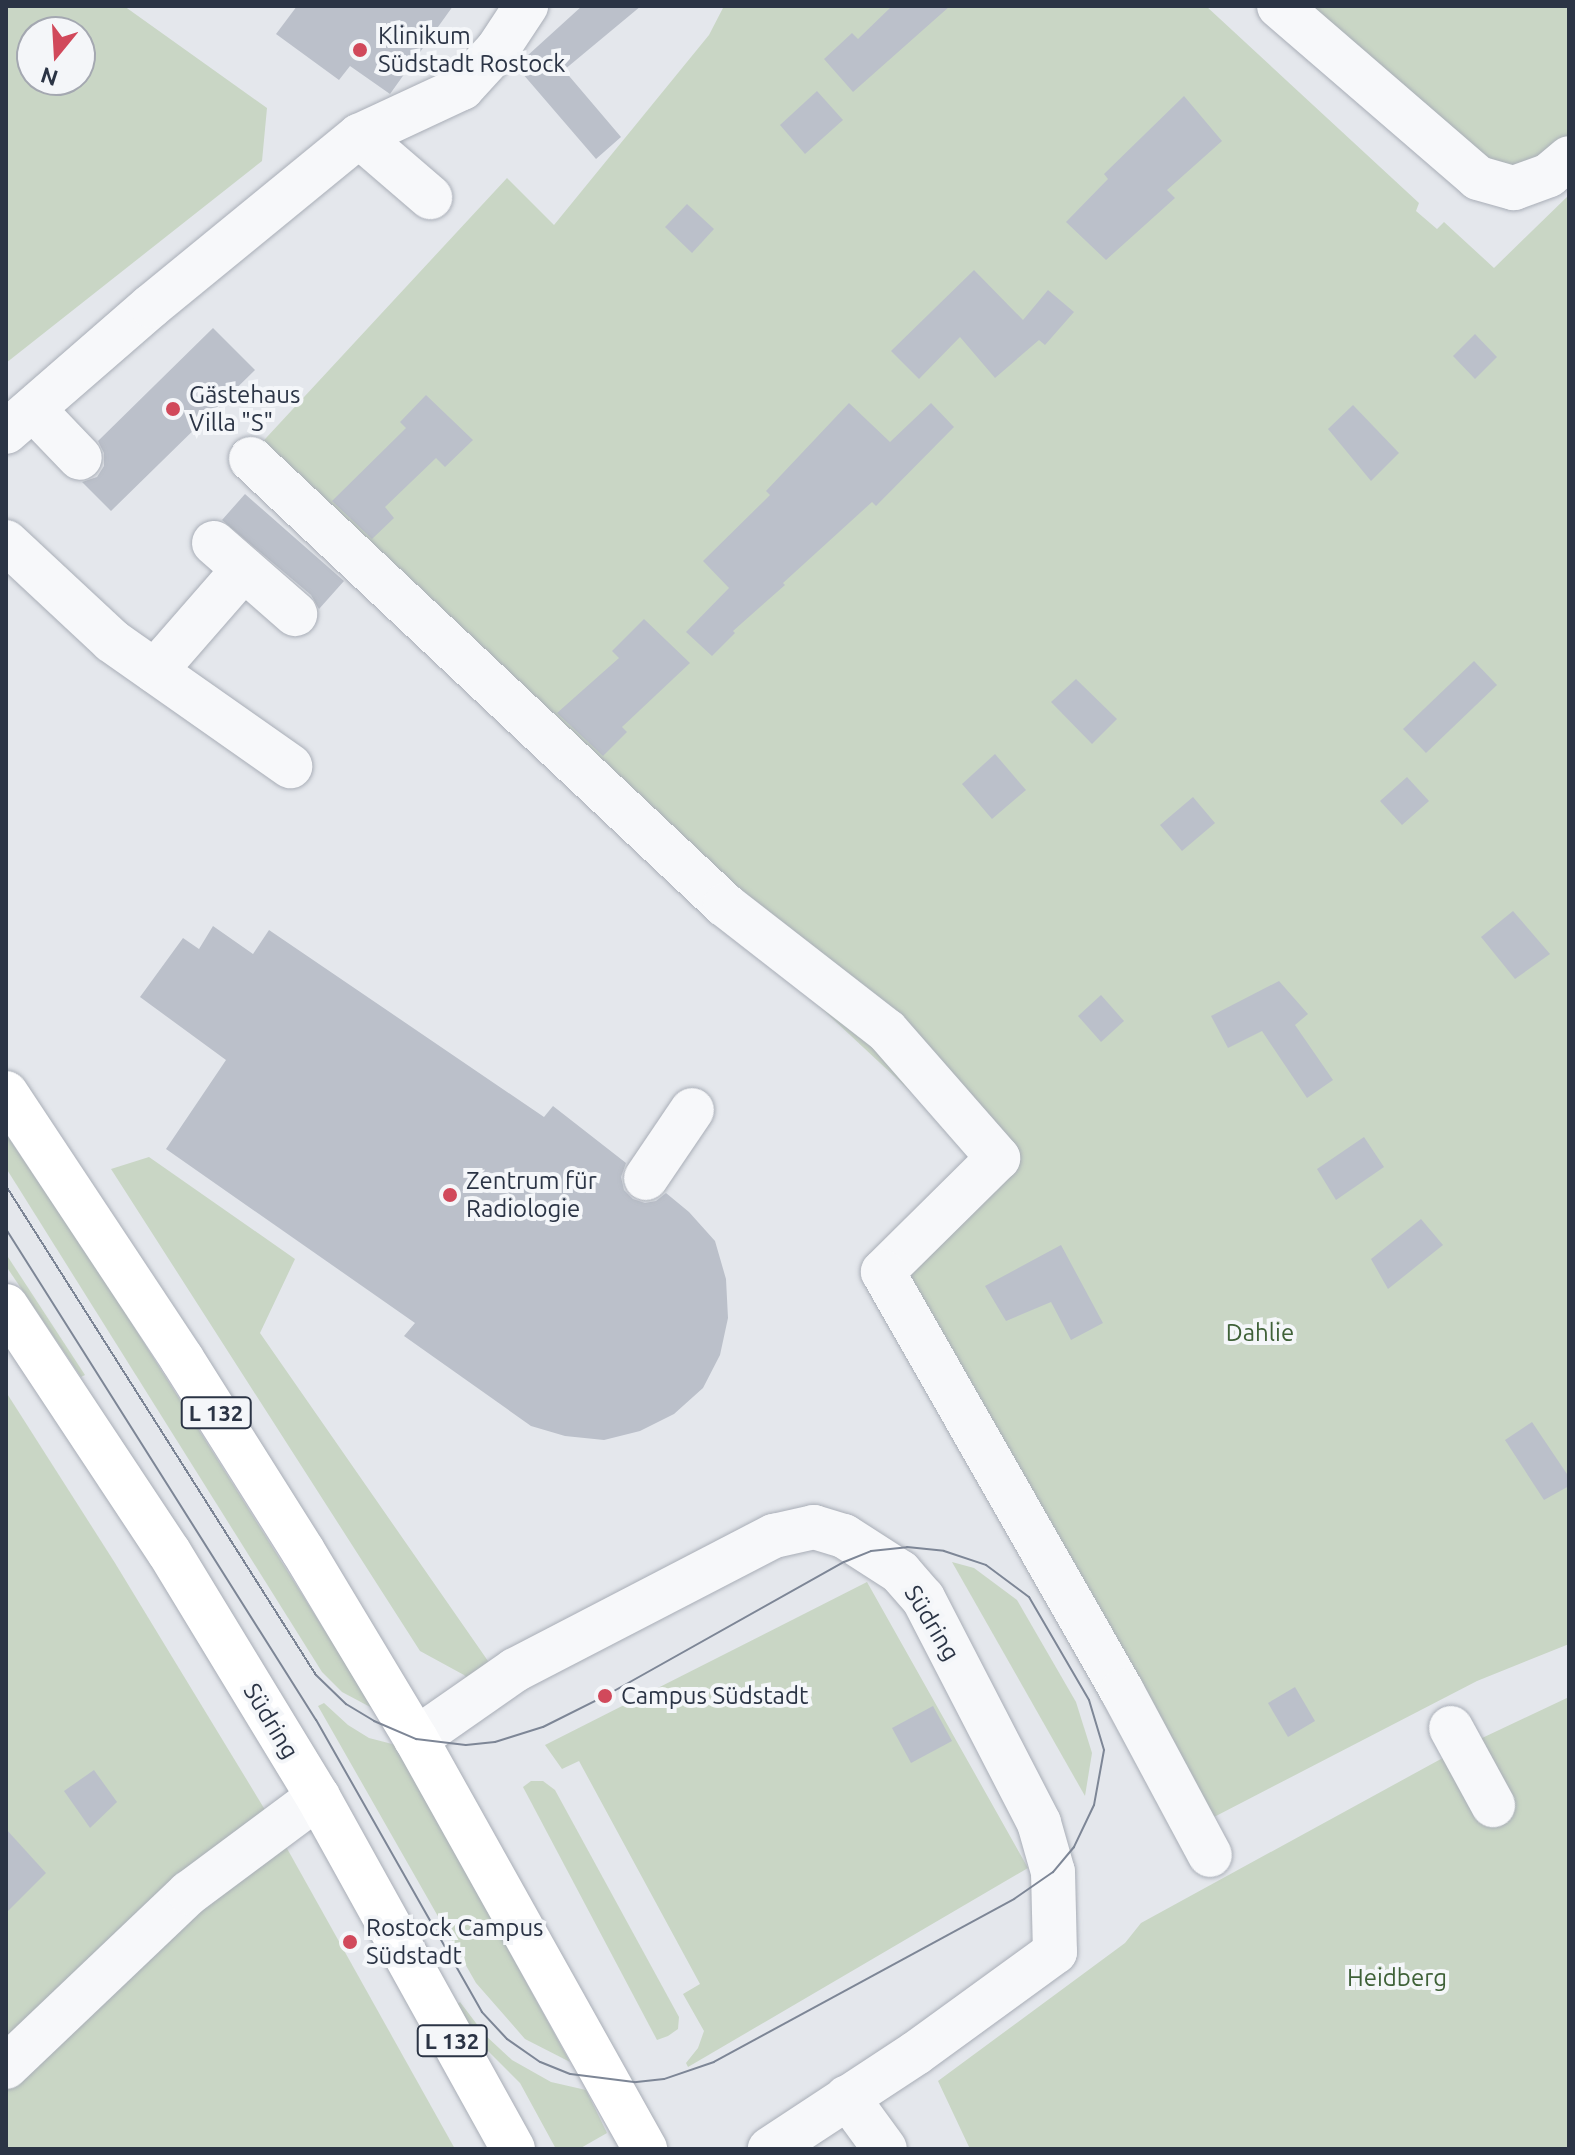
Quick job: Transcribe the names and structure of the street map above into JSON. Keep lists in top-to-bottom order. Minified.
{"streets":{"main road":["L 132","Südring"]},"crossings":[["L 132","Südring"]],"parks":["Dahlie","Heidberg"],"places":["Klinikum Südstadt Rostock","Gästehaus Villa \"S\"","Zentrum für Radiologie","Campus Südstadt","Rostock Campus Südstadt"],"north":"bottom"}
